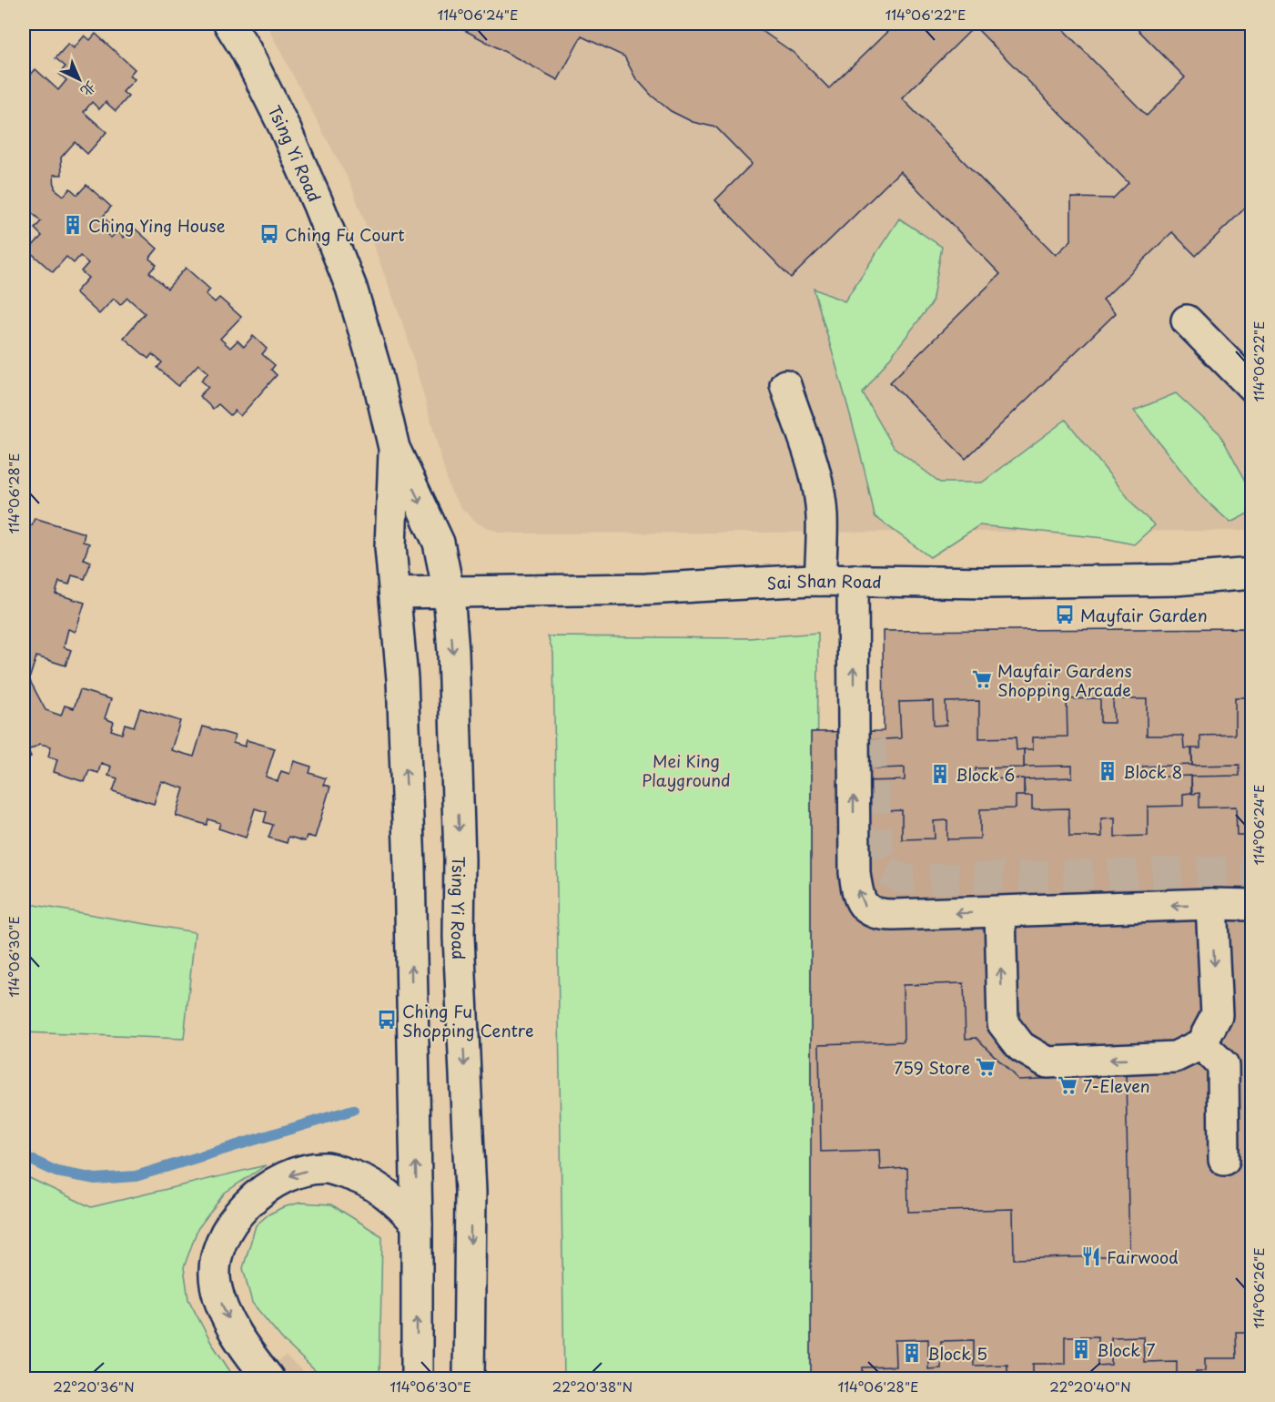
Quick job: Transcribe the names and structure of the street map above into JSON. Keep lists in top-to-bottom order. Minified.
{"streets":{"street":["Tsing Yi Road","Sai Shan Road"]},"crossings":[["Tsing Yi Road","Sai Shan Road"]],"parks":["Mei King Playground"],"places":{"building":["Ching Ying House","Block 8","Block 6","Block 7","Block 5"],"bus stop":["Ching Fu Court","Mayfair Garden","Ching Fu Shopping Centre"],"supermarket":["Mayfair Gardens Shopping Arcade","759 Store","7-Eleven"],"restaurant":["Fairwood"]},"north":"bottom right","coordinates":["114°06'24\"E","114°06'22\"E","114°06'28\"E","114°06'30\"E","114°06'26\"E","22°20'36\"N","22°20'38\"N","22°20'40\"N"]}
